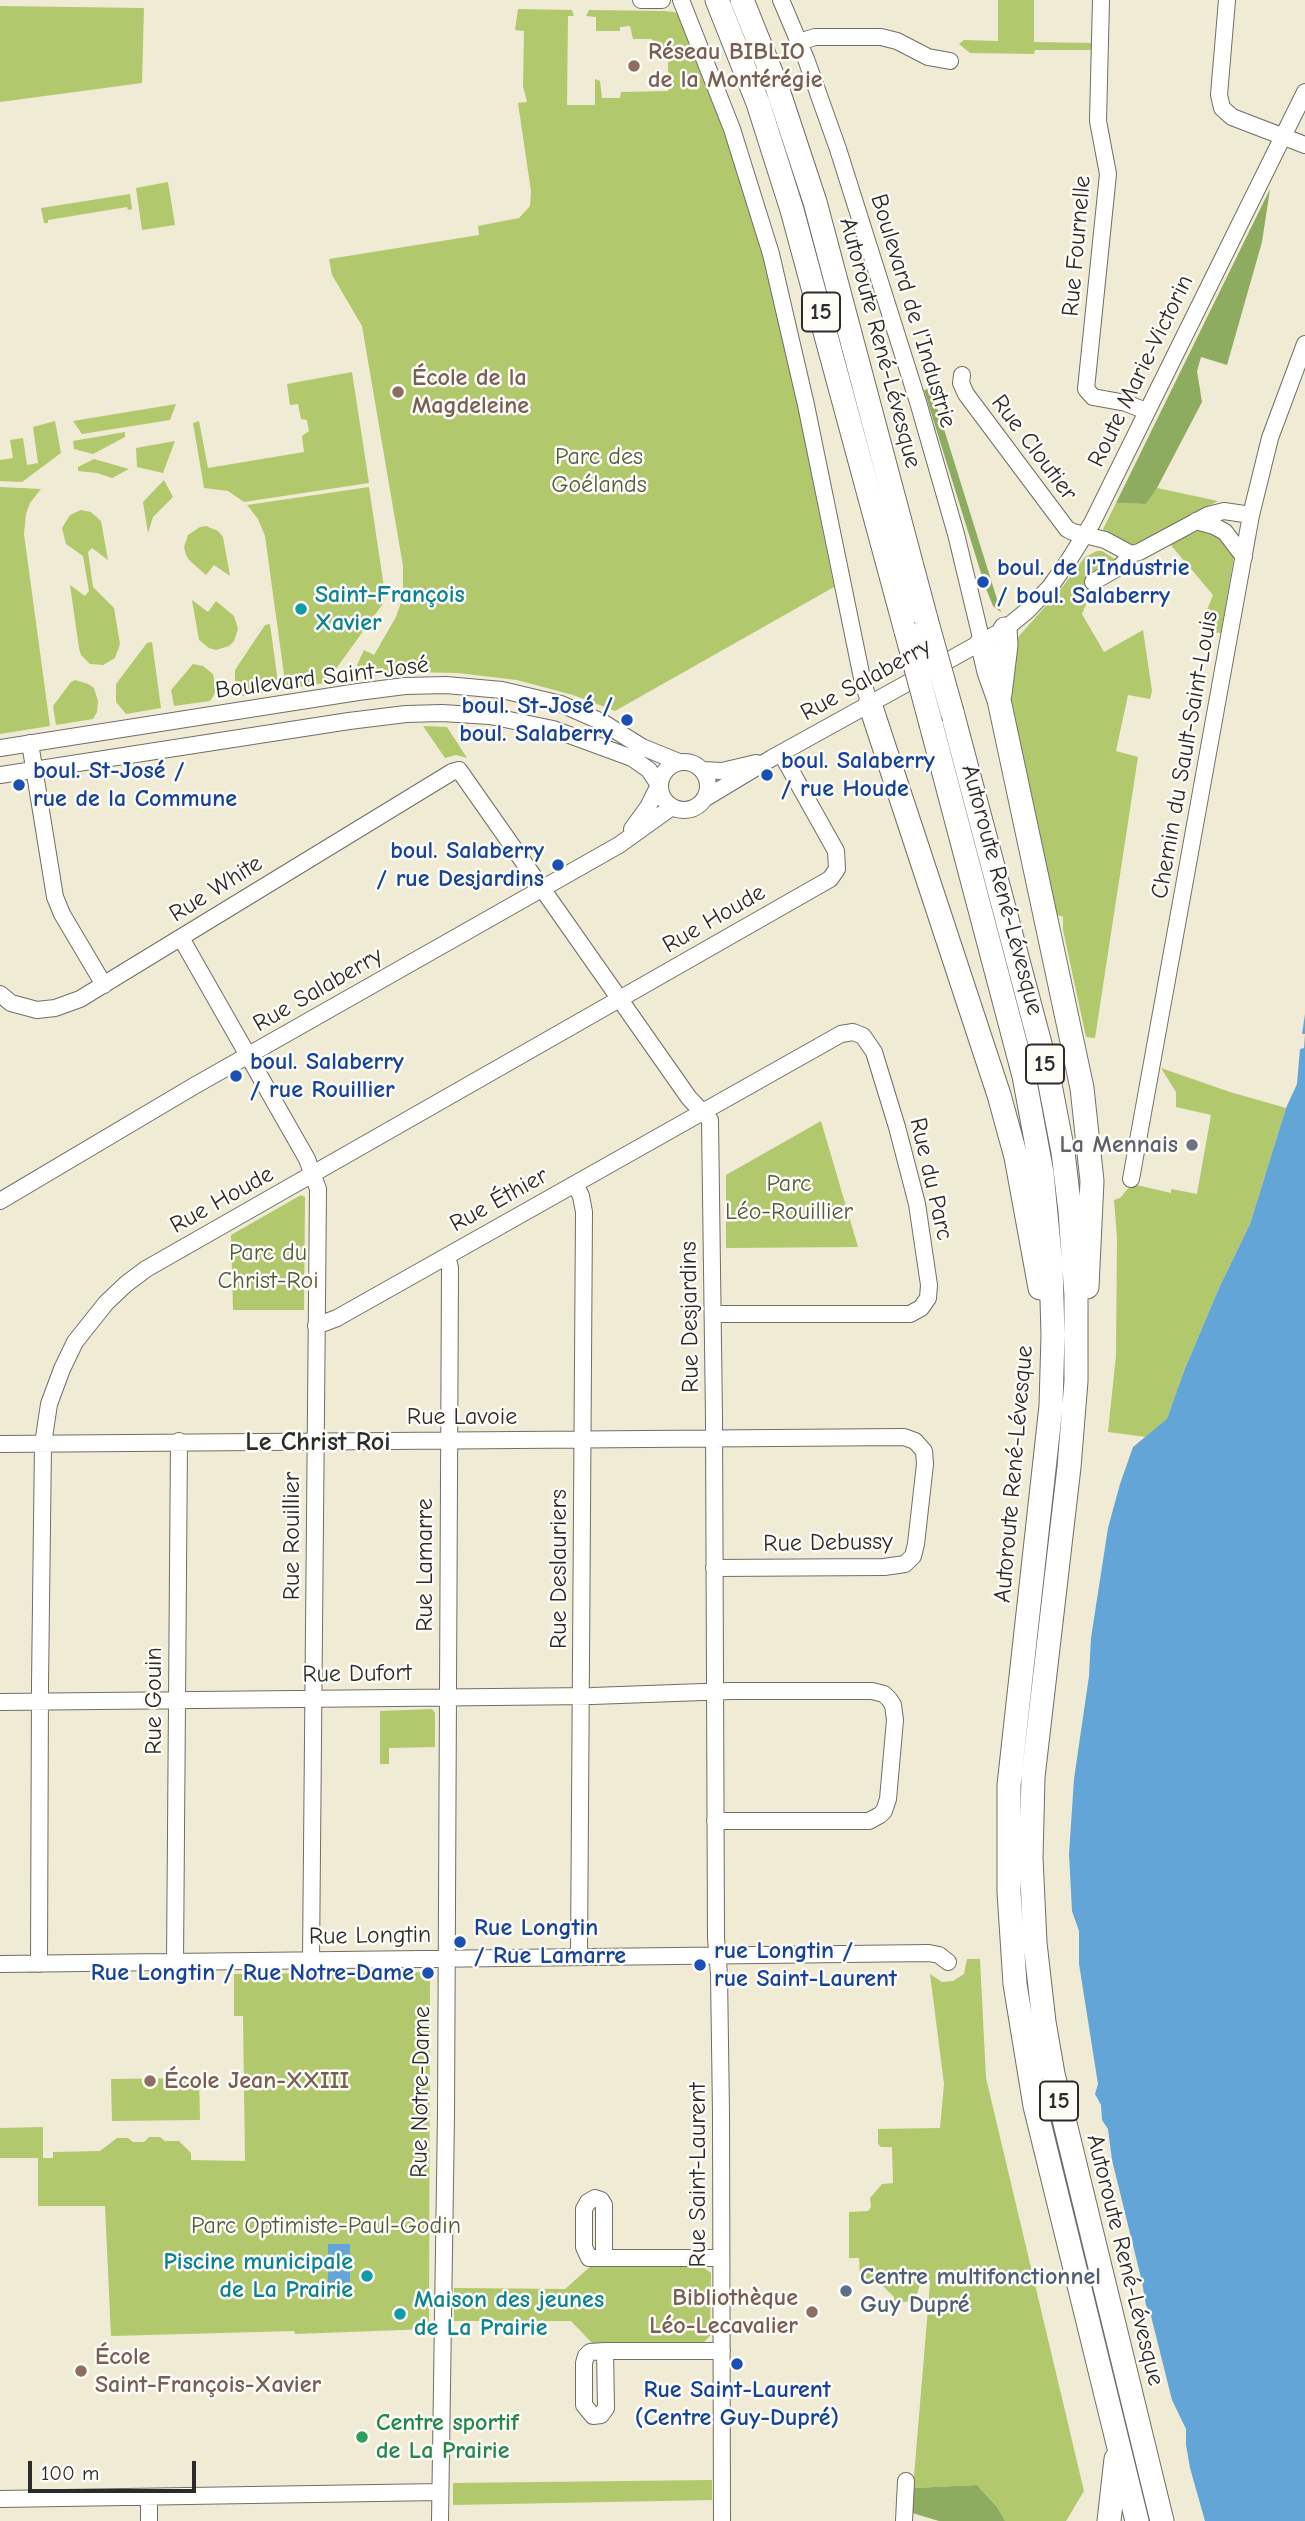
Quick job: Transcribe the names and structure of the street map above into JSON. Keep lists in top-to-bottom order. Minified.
{"streets":{"highway":["15","Autoroute René-Lévesque"],"street":["Rue Fournelle","Boulevard de l'Industrie","Route Marie-Victorin","Rue Cloutier","Boulevard Saint-José","Rue Salaberry","Chemin du Sault-Saint-Louis","Rue White","Rue Houde","Rue du Parc","Rue Éthier","Rue Desjardins","Rue Lavoie","Rue Rouillier","Rue Debussy","Rue Lamarre","Rue Deslauriers","Rue Dufort","Rue Gouin","Rue Longtin","Rue Notre-Dame","Rue Saint-Laurent"]},"crossings":[["Rue Fournelle","Route Marie-Victorin"],["Boulevard de l'Industrie","Route Marie-Victorin"],["Boulevard de l'Industrie","Rue Salaberry"],["Route Marie-Victorin","Rue Cloutier"],["Route Marie-Victorin","Rue Salaberry"],["Boulevard Saint-José","Rue Salaberry"],["Rue Salaberry","Rue Houde"],["Rue Salaberry","Rue Desjardins"],["Rue Salaberry","Rue Rouillier"],["Rue White","Rue Desjardins"],["Rue White","Rue Rouillier"],["Rue Houde","Rue Desjardins"],["Rue Houde","Rue Lavoie"],["Rue Houde","Rue Rouillier"],["Rue Houde","Rue Dufort"],["Rue Houde","Rue Longtin"],["Rue du Parc","Rue Éthier"],["Rue du Parc","Rue Desjardins"],["Rue Éthier","Rue Desjardins"],["Rue Éthier","Rue Rouillier"],["Rue Éthier","Rue Lamarre"],["Rue Éthier","Rue Deslauriers"],["Rue Desjardins","Rue Lavoie"],["Rue Desjardins","Rue Debussy"],["Rue Desjardins","Rue Dufort"],["Rue Desjardins","Rue Longtin"],["Rue Desjardins","Rue Saint-Laurent"],["Rue Lavoie","Rue Rouillier"],["Rue Lavoie","Rue Debussy"],["Rue Lavoie","Rue Lamarre"],["Rue Lavoie","Rue Deslauriers"],["Rue Lavoie","Rue Gouin"],["Rue Rouillier","Rue Dufort"],["Rue Rouillier","Rue Longtin"],["Rue Lamarre","Rue Dufort"],["Rue Lamarre","Rue Longtin"],["Rue Lamarre","Rue Notre-Dame"],["Rue Deslauriers","Rue Dufort"],["Rue Deslauriers","Rue Longtin"],["Rue Dufort","Rue Gouin"],["Rue Gouin","Rue Longtin"],["Rue Longtin","Rue Notre-Dame"],["Rue Longtin","Rue Saint-Laurent"]],"districts":["Le Christ Roi"],"parks":["Parc des Goélands","Parc Léo-Rouillier","Parc du Christ-Roi","Parc Optimiste-Paul-Godin"],"places":["Réseau BIBLIO de la Montérégie","École de la Magdeleine","boul. de l'Industrie / boul. Salaberry","Saint-François Xavier","boul. St-José / boul. Salaberry","boul. Salaberry / rue Houde","boul. St-José / rue de la Commune","boul. Salaberry / rue Desjardins","boul. Salaberry / rue Rouillier","La Mennais","Rue Longtin / Rue Lamarre","rue Longtin / rue Saint-Laurent","Rue Longtin / Rue Notre-Dame","École Jean-XXIII","Piscine municipale de La Prairie","Centre multifonctionnel Guy Dupré","Bibliothèque Léo-Lecavalier","Maison des jeunes de La Prairie","Rue Saint-Laurent (Centre Guy-Dupré)","École Saint-François-Xavier","Centre sportif de La Prairie"],"scale_bar":"100 m"}
